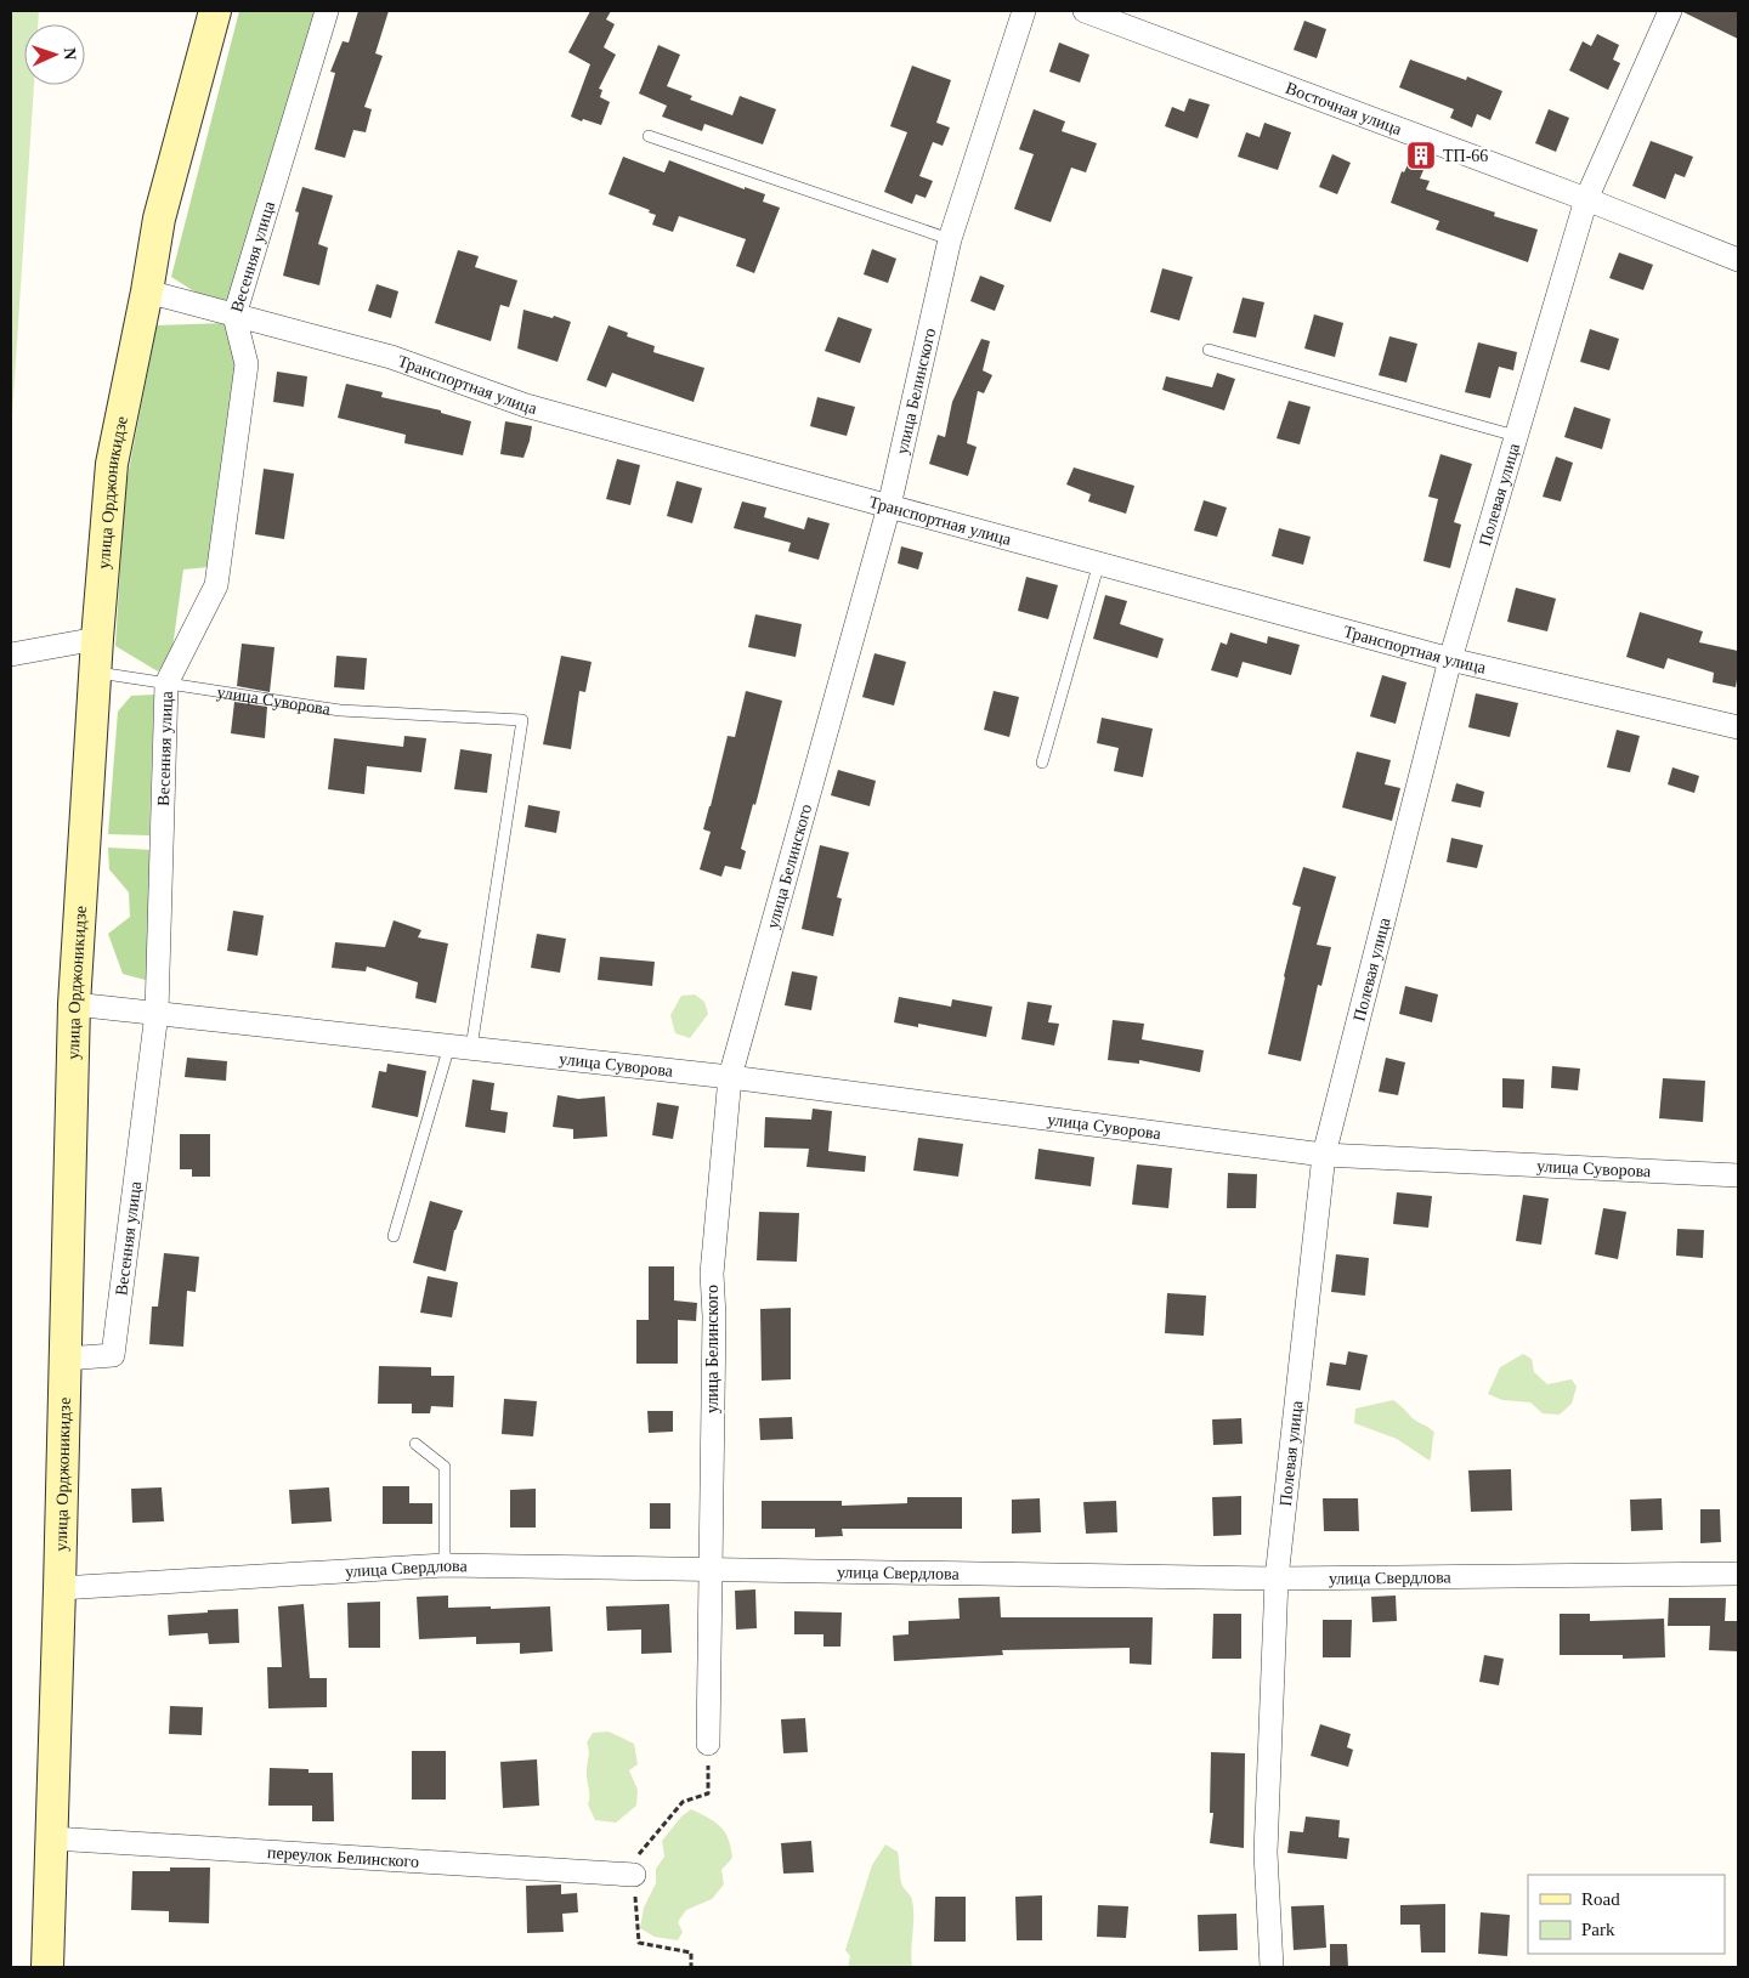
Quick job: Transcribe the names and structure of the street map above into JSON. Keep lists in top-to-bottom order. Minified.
{"streets":{"main road":["улица Орджоникидзе"],"street":["Восточная улица","Весенняя улица","Транспортная улица","улица Белинского","Полевая улица","улица Суворова","улица Свердлова","переулок Белинского"]},"crossings":[["Восточная улица","Полевая улица"],["Весенняя улица","Транспортная улица"],["Весенняя улица","улица Орджоникидзе"],["Весенняя улица","улица Суворова"],["Транспортная улица","улица Белинского"],["Транспортная улица","улица Орджоникидзе"],["Транспортная улица","Полевая улица"],["улица Белинского","улица Суворова"],["улица Белинского","улица Свердлова"],["улица Орджоникидзе","улица Суворова"],["улица Орджоникидзе","улица Свердлова"],["улица Орджоникидзе","переулок Белинского"],["Полевая улица","улица Суворова"],["Полевая улица","улица Свердлова"]],"places":{"building":["ТП-66"]},"legend":["Road","Park"],"north":"right"}
